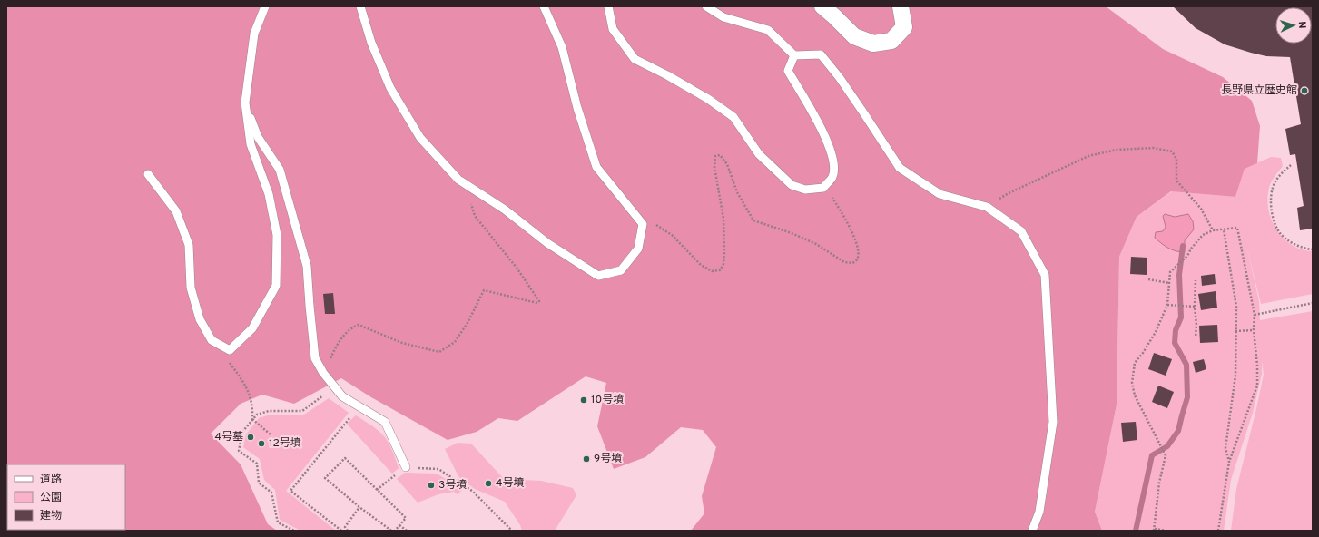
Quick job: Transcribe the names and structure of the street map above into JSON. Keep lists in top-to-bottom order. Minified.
{"places":["長野県立歴史館","10号墳","4号墓","12号墳","9号墳","4号墳","3号墳"],"legend":["道路","公園","建物"],"north":"right"}
